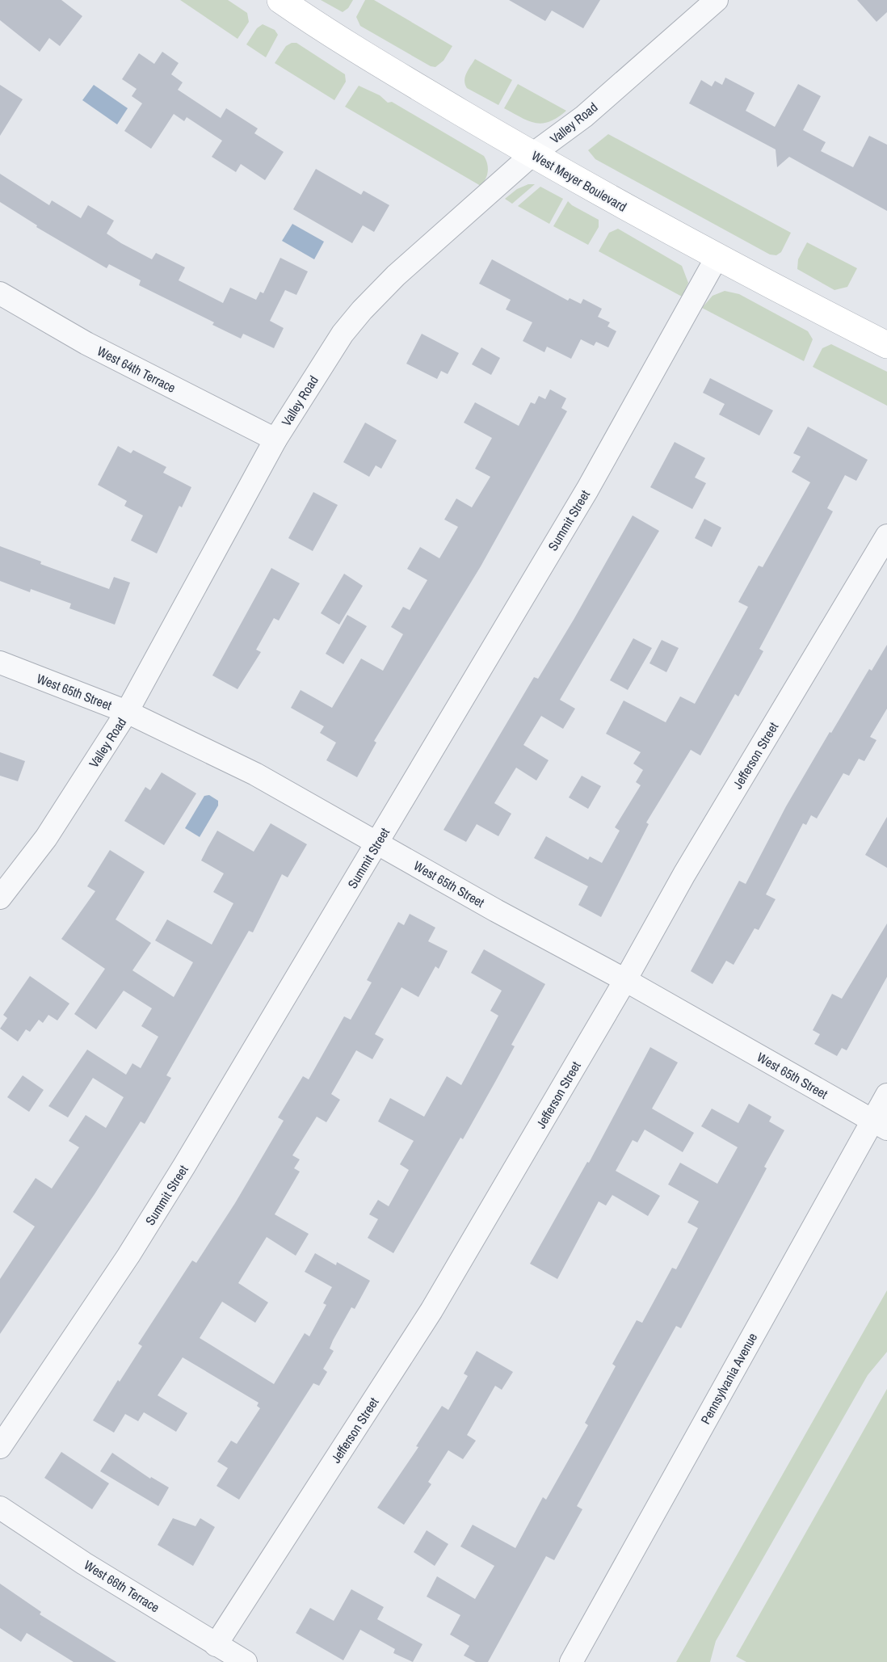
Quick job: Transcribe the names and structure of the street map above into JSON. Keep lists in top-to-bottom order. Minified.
{"streets":{"main road":["West Meyer Boulevard"],"street":["Valley Road","West 64th Terrace","Summit Street","West 65th Street","Jefferson Street","Pennsylvania Avenue","West 66th Terrace"]},"crossings":[["Valley Road","West Meyer Boulevard"],["Valley Road","West 64th Terrace"],["Valley Road","West 65th Street"],["West Meyer Boulevard","Summit Street"],["Summit Street","West 65th Street"],["West 65th Street","Jefferson Street"],["West 65th Street","Pennsylvania Avenue"],["Jefferson Street","West 66th Terrace"]]}
